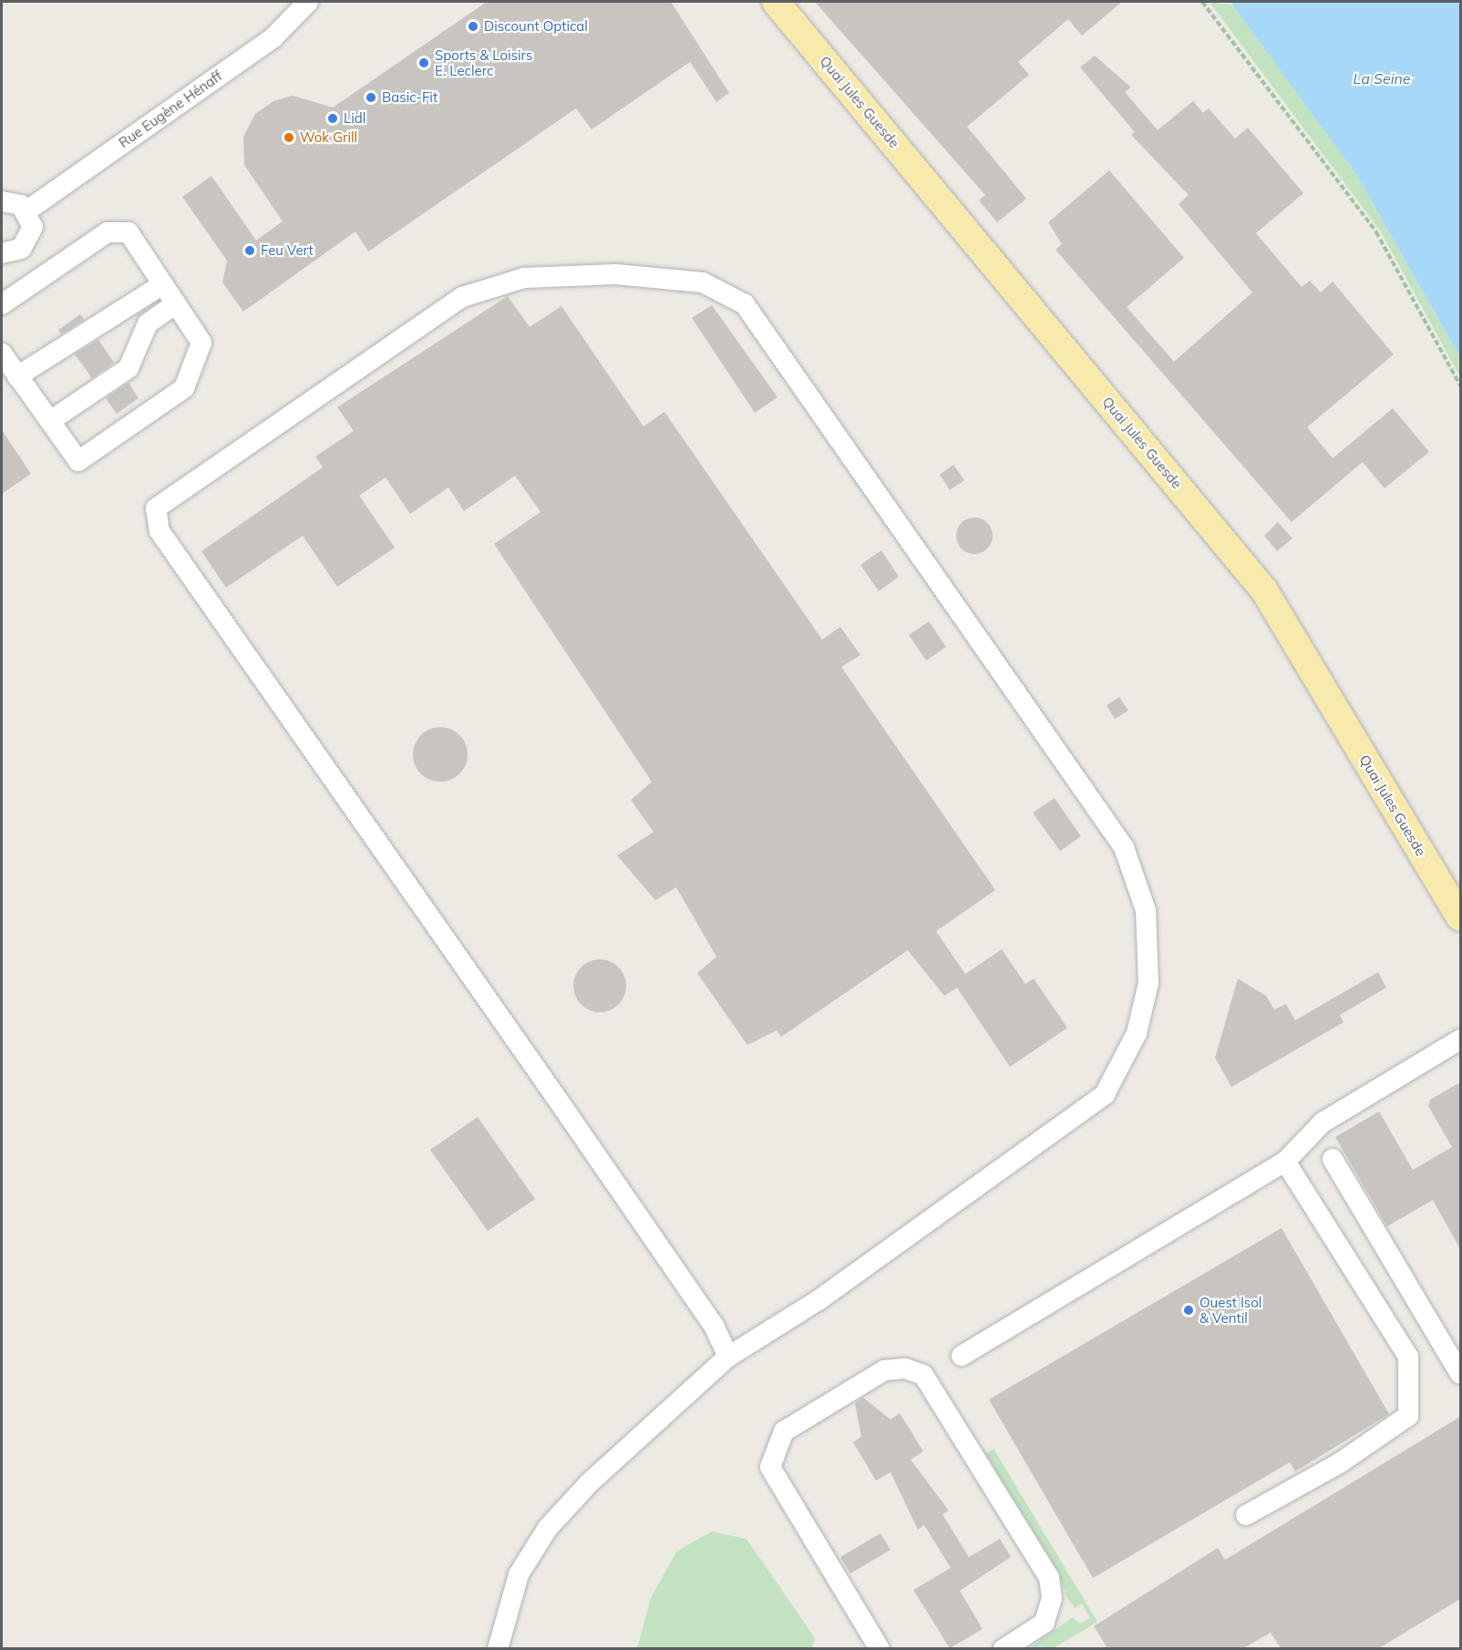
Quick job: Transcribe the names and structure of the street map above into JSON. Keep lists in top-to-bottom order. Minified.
{"streets":{"main road":["Quai Jules Guesde"],"street":["Rue Eugène Hénaff"]},"water":["La Seine"],"places":["Discount Optical","Sports & Loisirs E. Leclerc","Basic-Fit","Lidl","Wok Grill","Feu Vert","Ouest Isol & Ventil"]}
